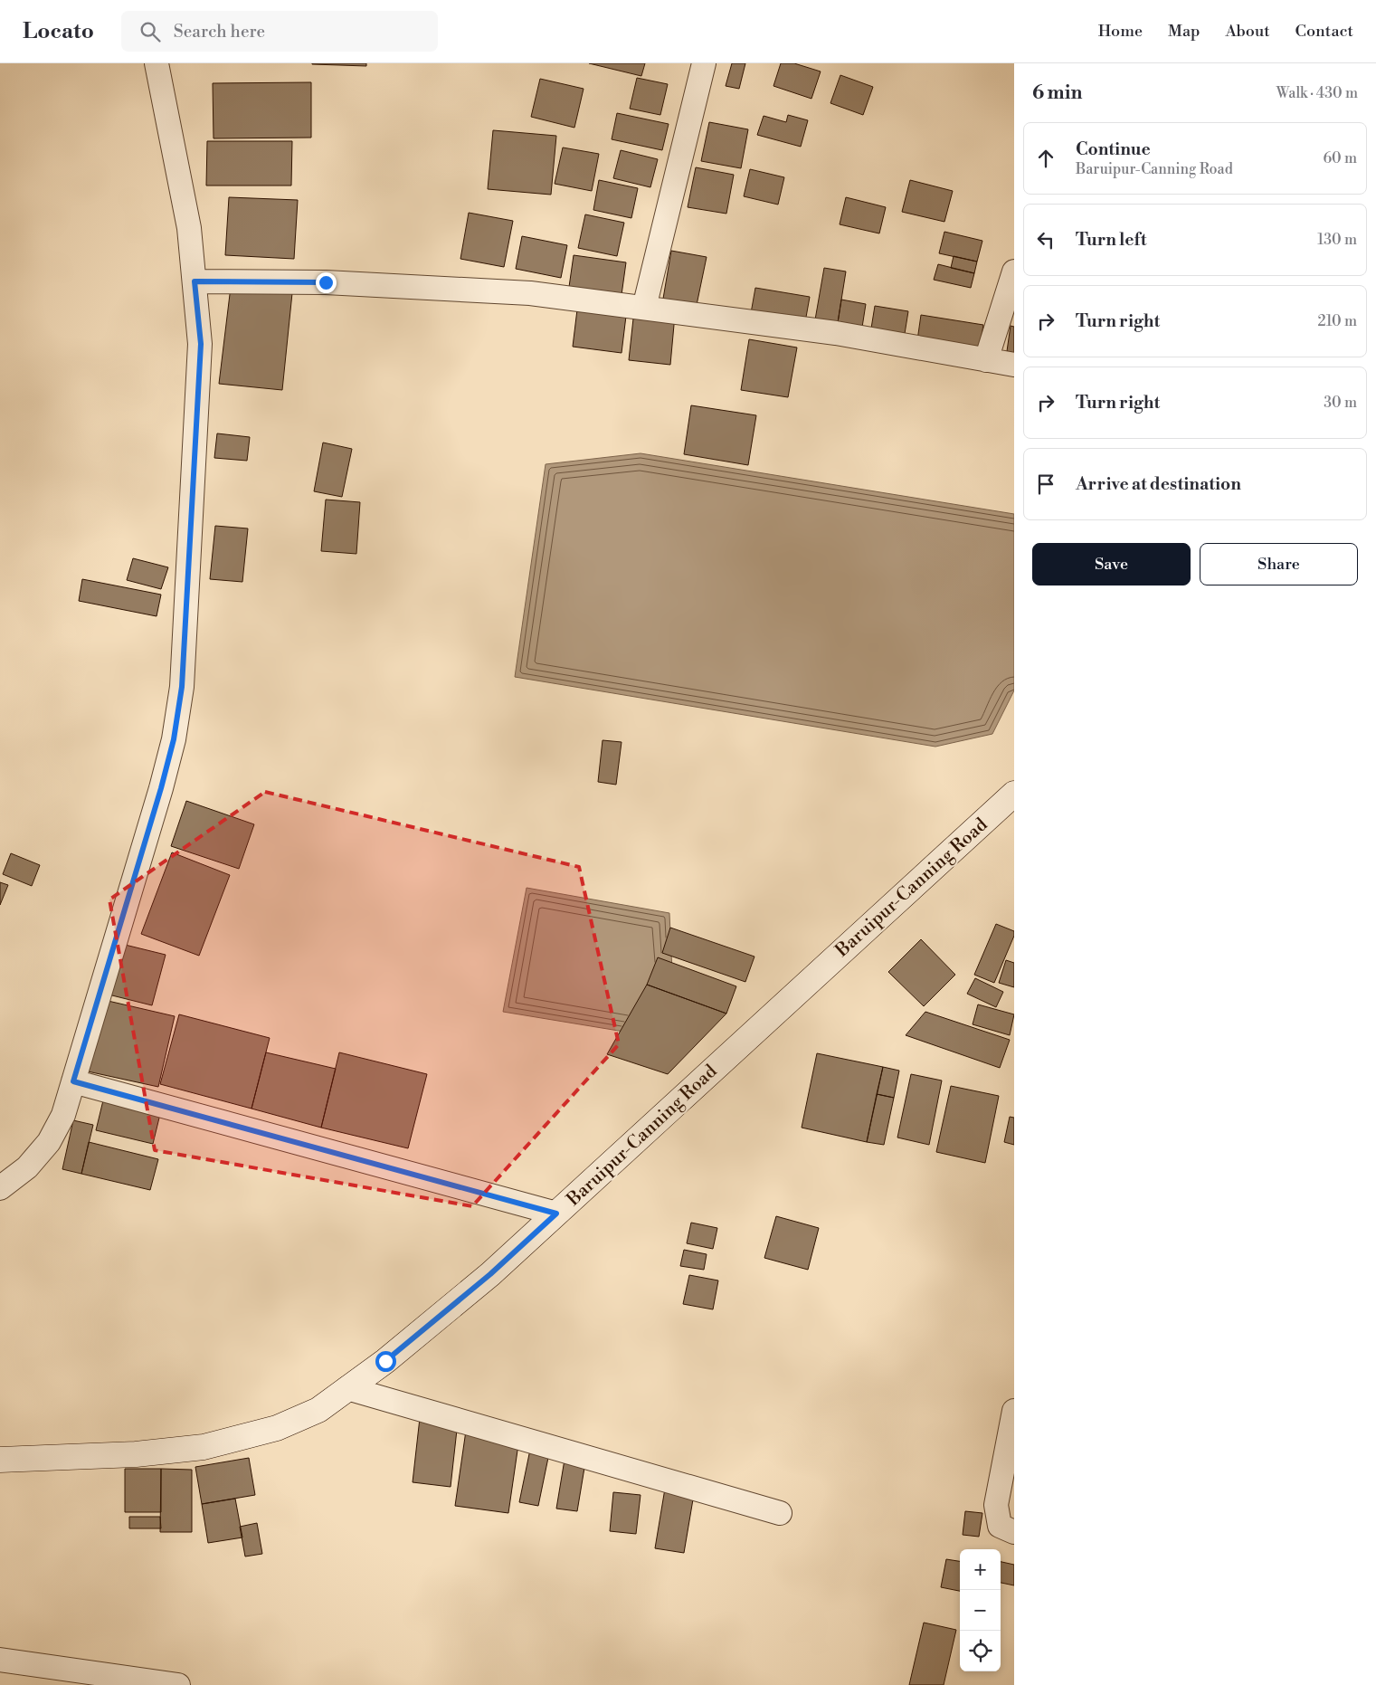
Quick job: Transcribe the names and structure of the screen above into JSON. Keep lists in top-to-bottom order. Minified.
{"streets":{"main road":["Baruipur-Canning Road"]},"page":{"header":"Locato","search":"Search here","nav":["Home","Map","About","Contact"],"heading":["6 min","Walk · 430 m"],"list":[["Continue","Baruipur-Canning Road","60 m"],["Turn left","130 m"],["Turn right","210 m"],["Turn right","30 m"],"Arrive at destination"],"buttons":["Save","Share"],"map_buttons":["+","−"]}}
